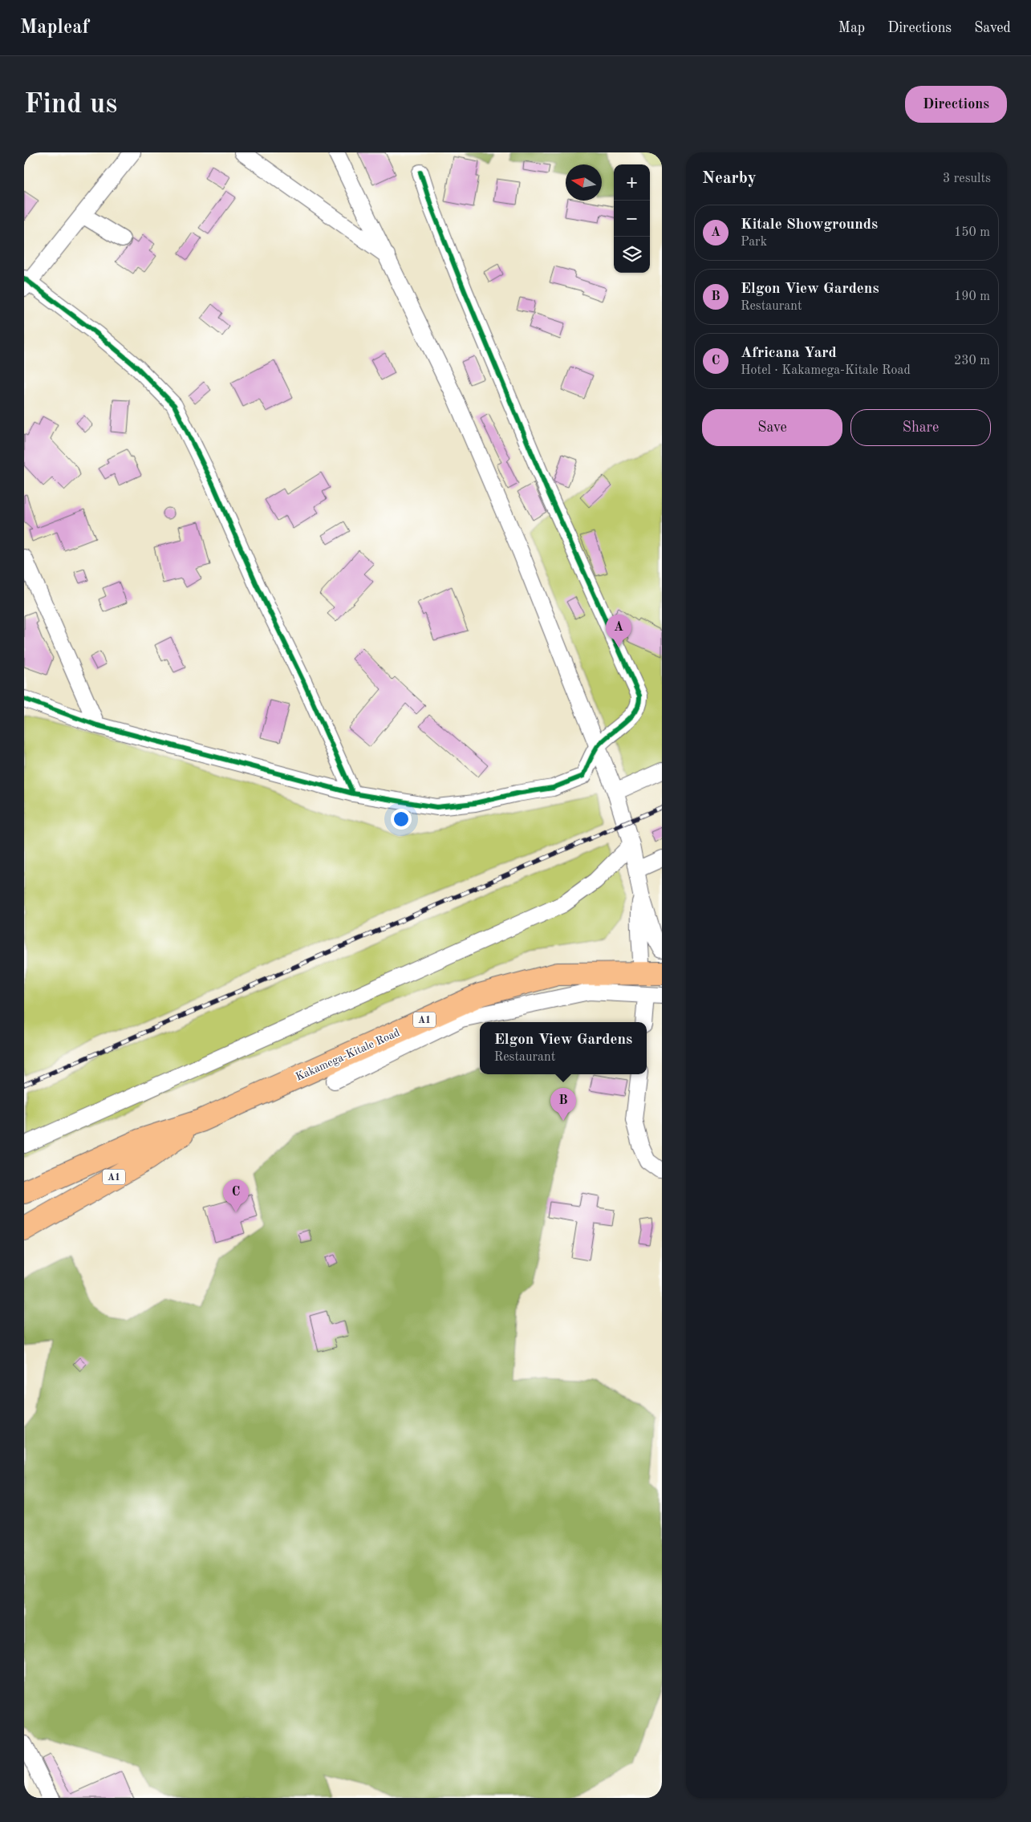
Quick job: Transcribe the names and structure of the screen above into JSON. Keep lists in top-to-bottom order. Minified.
{"streets":{"highway":["A1","Kakamega-Kitale Road"]},"north":"left","page":{"header":"Mapleaf","nav":["Map","Directions","Saved"],"buttons":["Directions",["Save","Share"]],"title":"Find us","heading":["Nearby","3 results"],"map_buttons":["+","−"],"list":[{"mark":"A","name":"Kitale Showgrounds","note":"Park","value":"150 m"},{"mark":"B","name":"Elgon View Gardens","note":"Restaurant","value":"190 m"},{"mark":"C","name":"Africana Yard","note":"Hotel · Kakamega-Kitale Road","value":"230 m"}],"pins":["A","B","C"],"popup":["Elgon View Gardens","Restaurant"]}}
